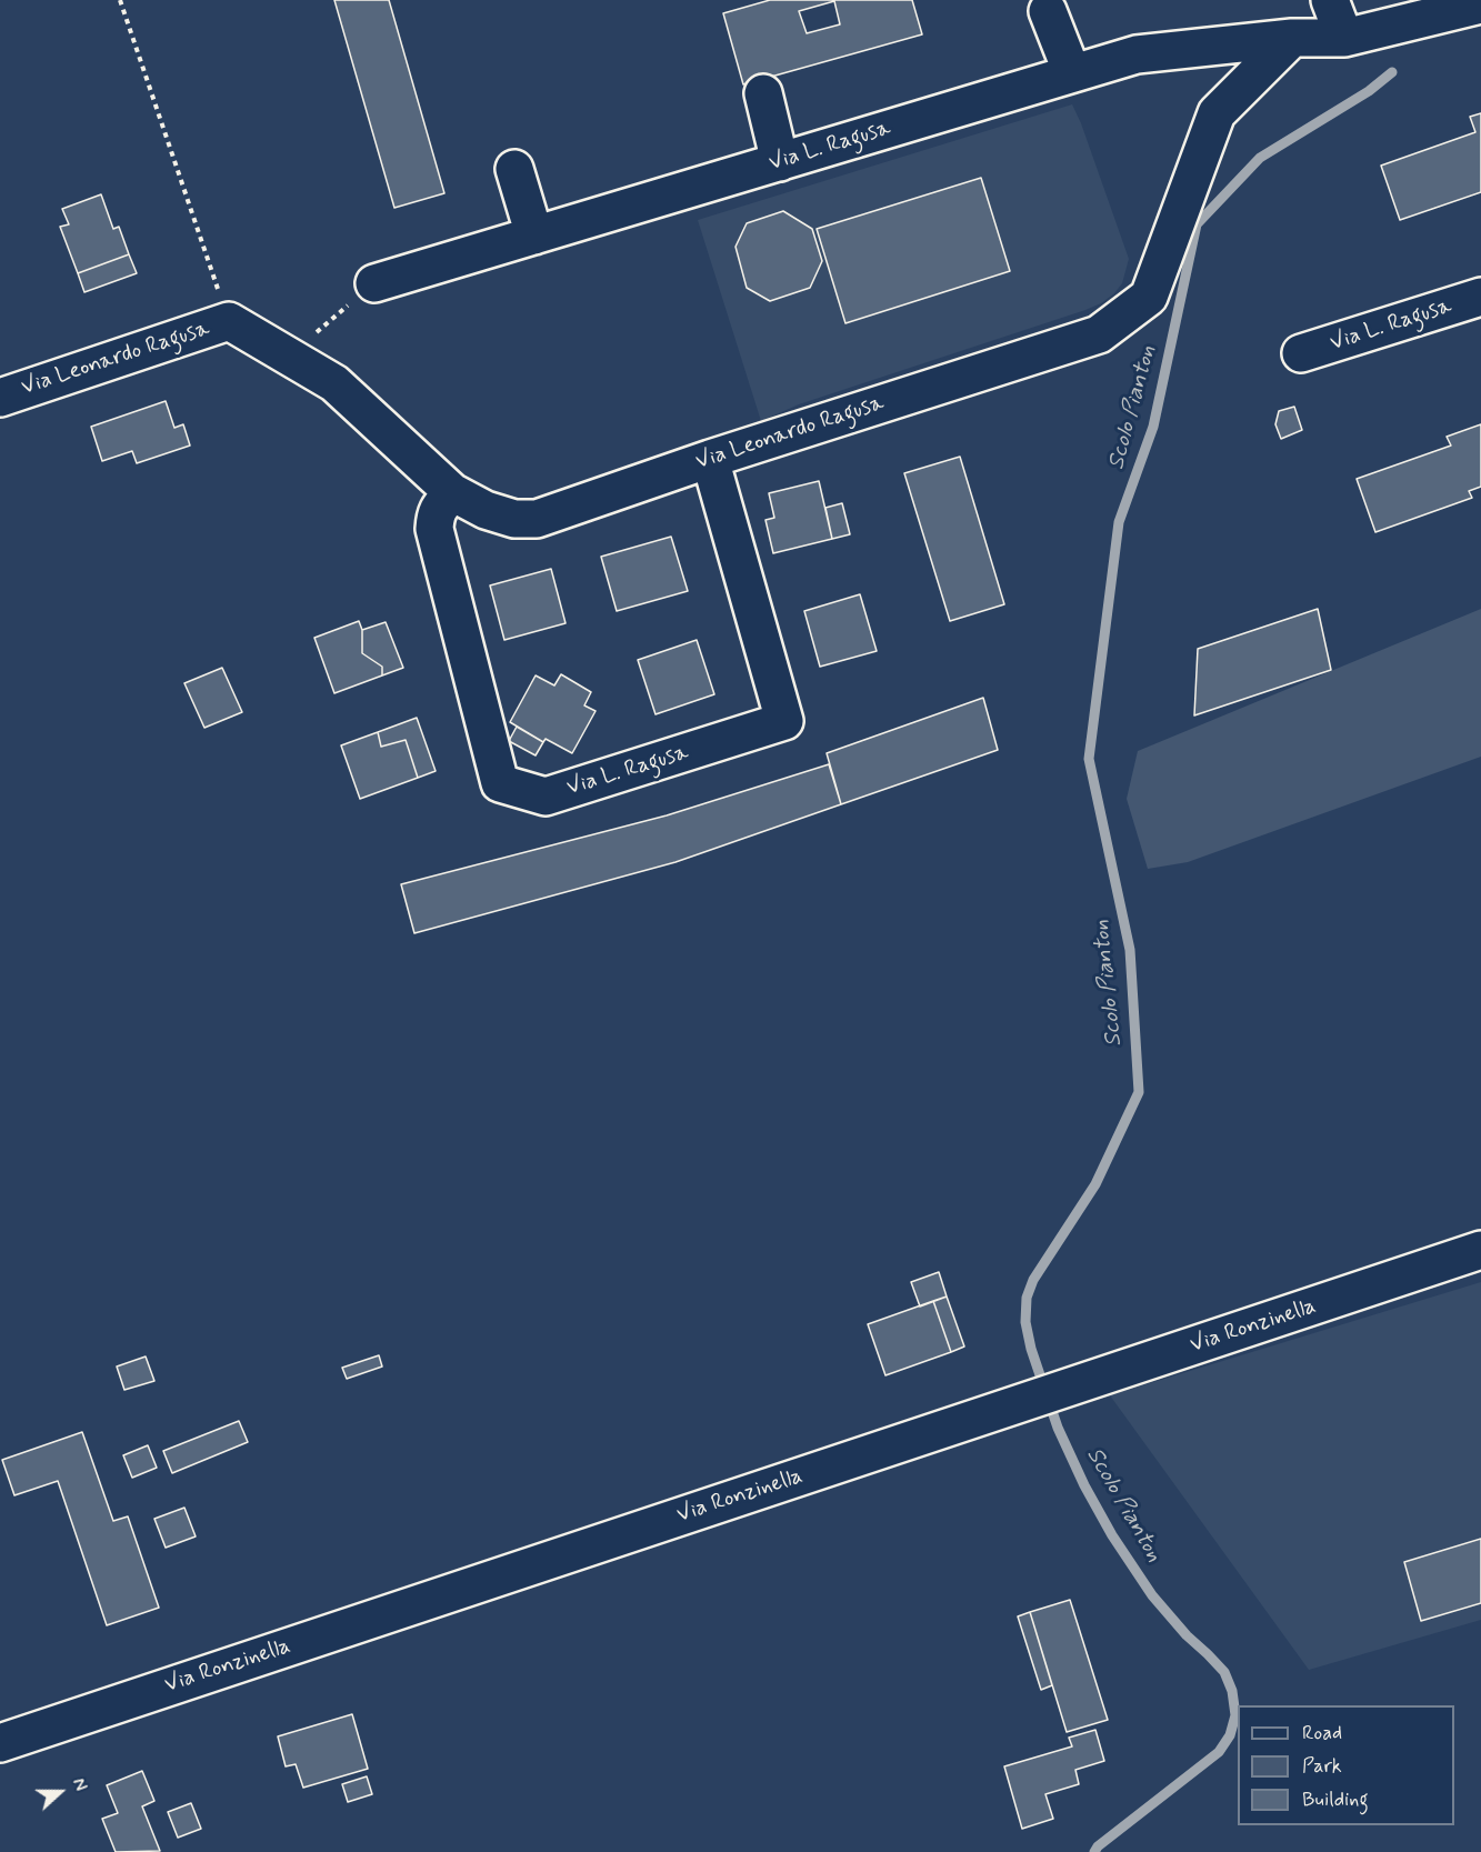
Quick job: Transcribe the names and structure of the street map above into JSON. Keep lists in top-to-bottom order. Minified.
{"streets":{"street":["Via L. Ragusa","Via Leonardo Ragusa","Via Ronzinella"]},"crossings":[["Via L. Ragusa","Via Leonardo Ragusa"]],"water":["Scolo Pianton"],"legend":["Road","Park","Building"],"north":"right"}
